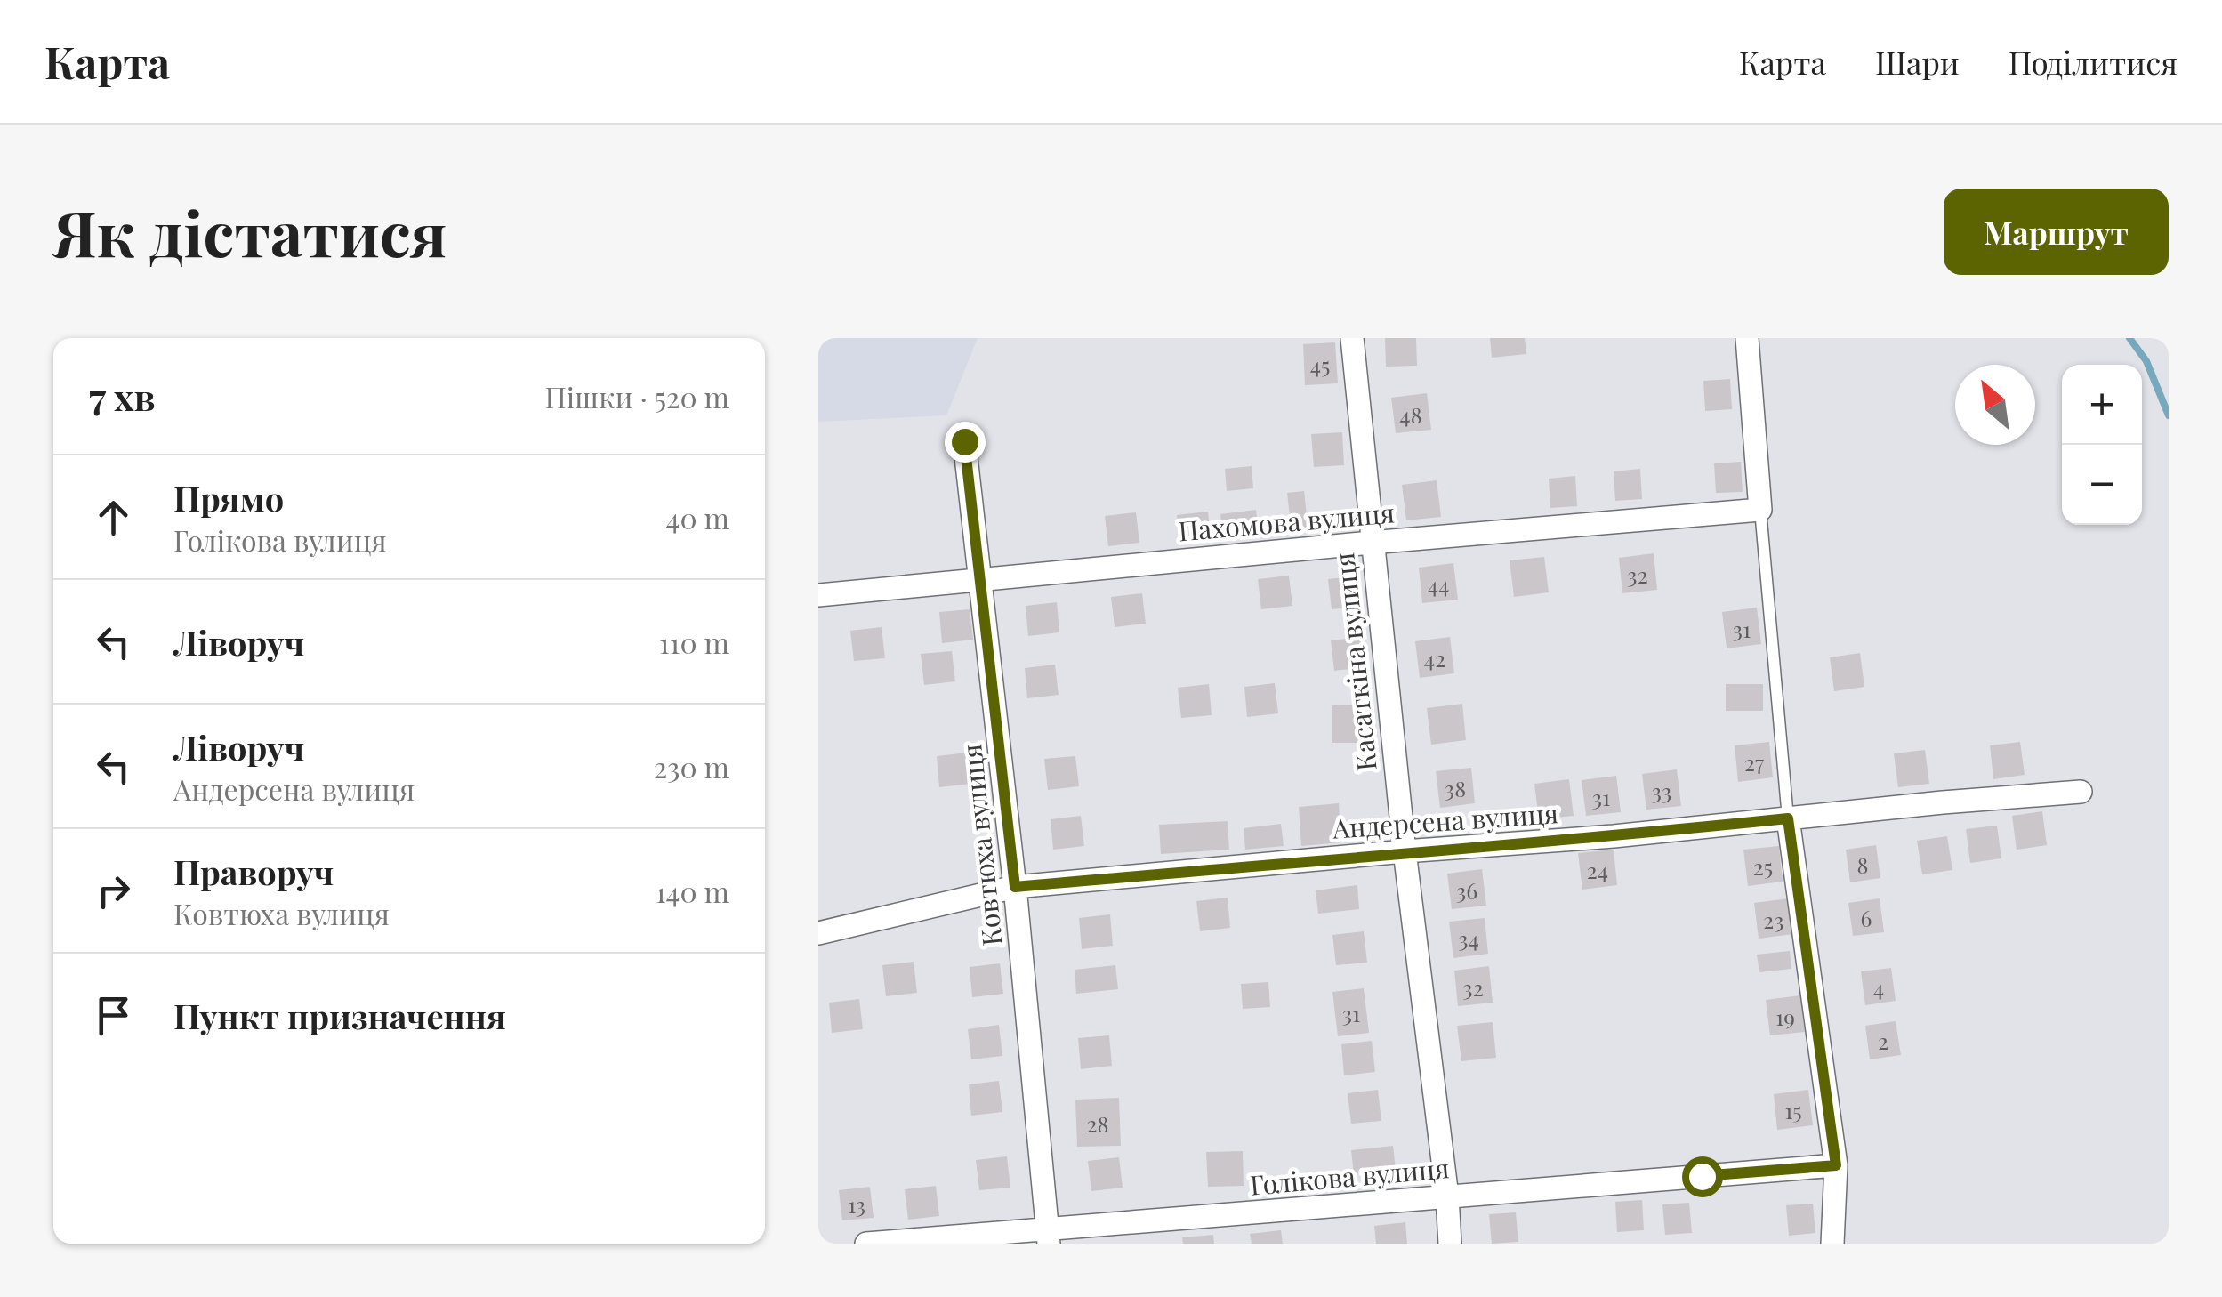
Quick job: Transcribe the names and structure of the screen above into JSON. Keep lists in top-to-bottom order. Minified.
{"streets":{"street":["Пахомова вулиця","Касаткіна вулиця","Андерсена вулиця","Ковтюха вулиця","Голікова вулиця"]},"crossings":[["Пахомова вулиця","Касаткіна вулиця"],["Пахомова вулиця","Ковтюха вулиця"],["Касаткіна вулиця","Андерсена вулиця"],["Касаткіна вулиця","Голікова вулиця"],["Андерсена вулиця","Ковтюха вулиця"],["Ковтюха вулиця","Голікова вулиця"]],"house_numbers":["45","48","32","44","31","42","27","38","33","31","8","25","24","36","6","23","34","32","4","31","19","2","15","28","13"],"north":"top left","page":{"header":"Карта","nav":["Карта","Шари","Поділитися"],"buttons":"Маршрут","title":"Як дістатися","heading":["7 хв","Пішки · 520 m"],"map_buttons":["+","−"],"list":[["Прямо","Голікова вулиця","40 m"],["Ліворуч","110 m"],["Ліворуч","Андерсена вулиця","230 m"],["Праворуч","Ковтюха вулиця","140 m"],"Пункт призначення"]}}
